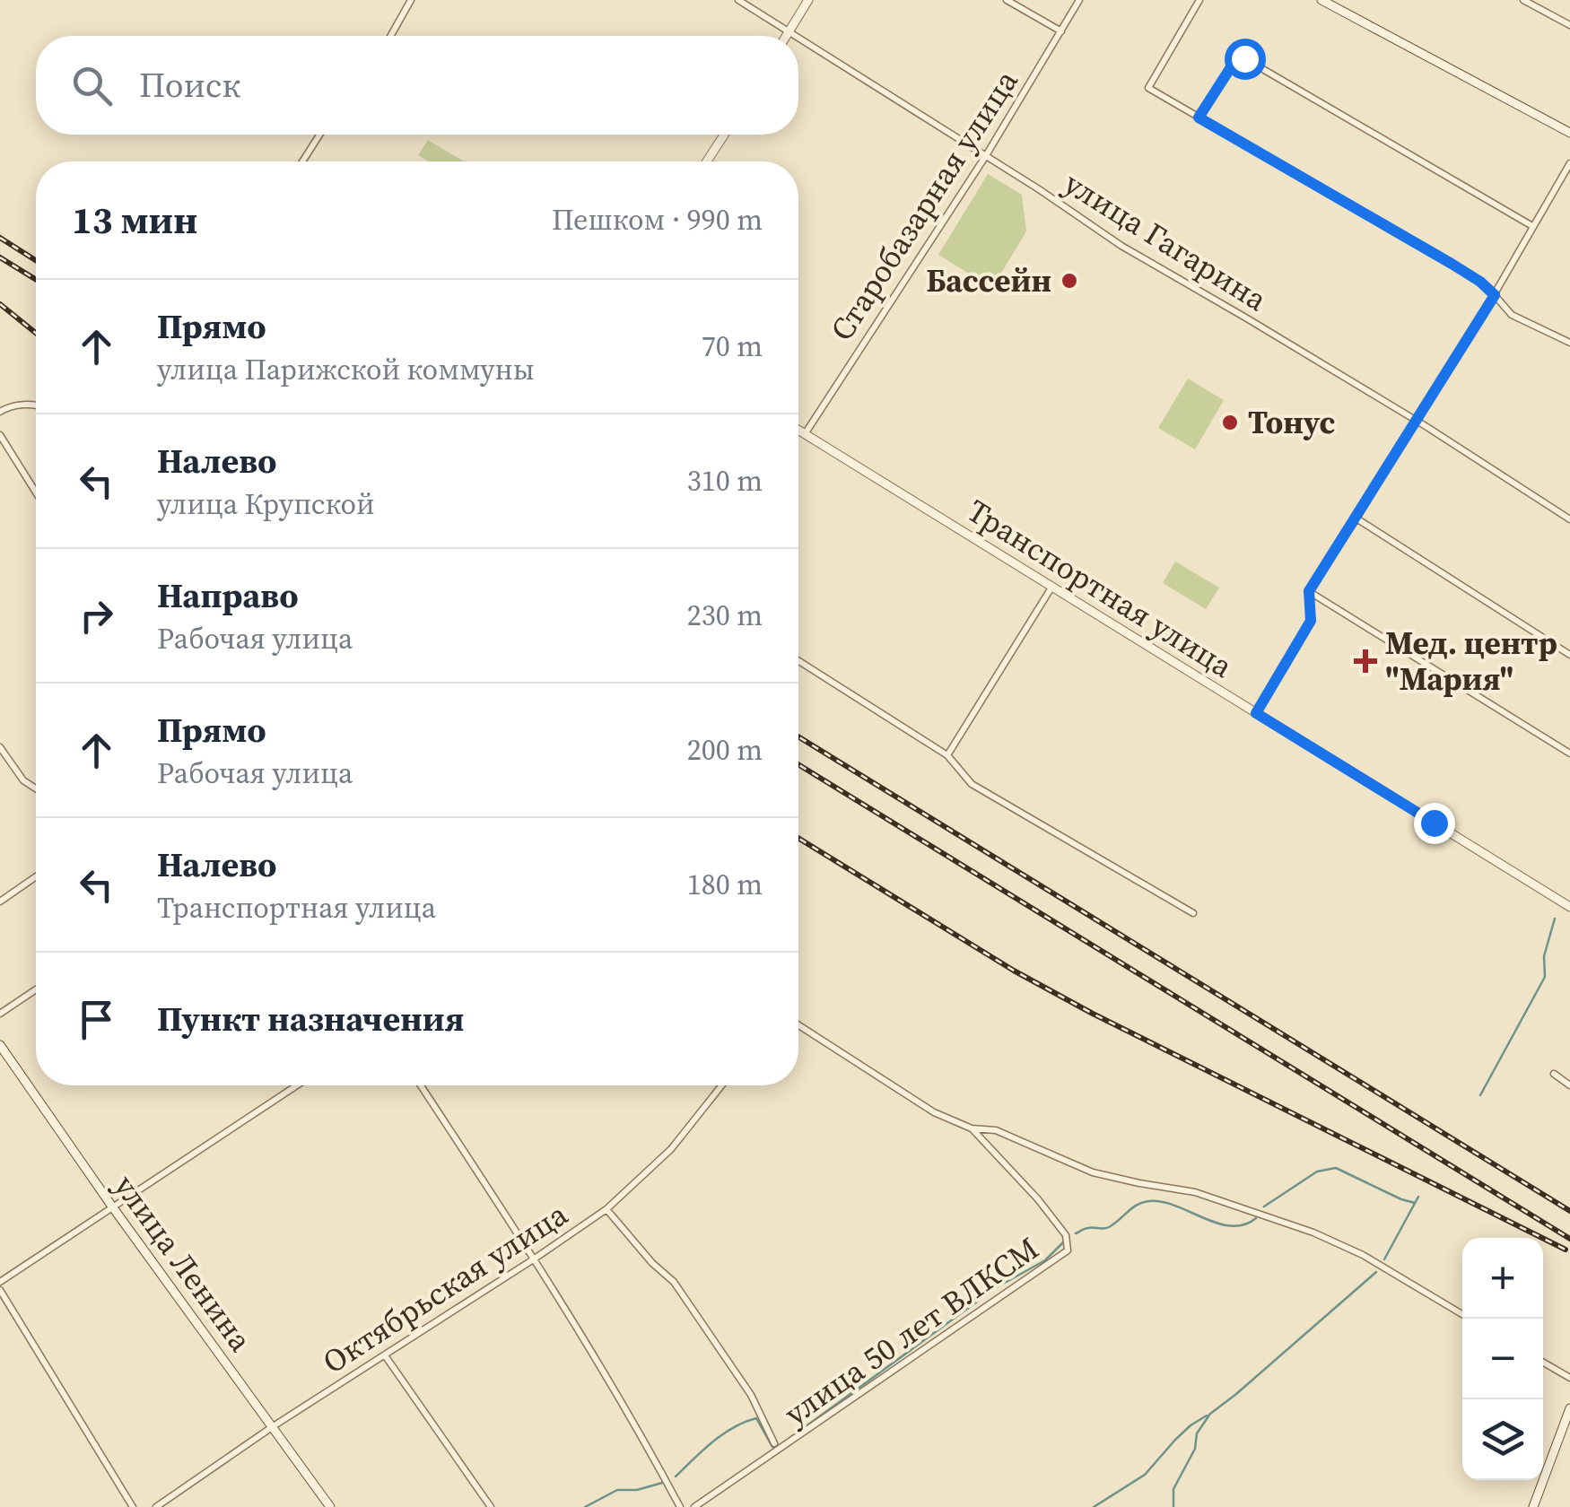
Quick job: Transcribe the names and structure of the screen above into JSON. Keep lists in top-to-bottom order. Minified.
{"streets":{"street":["Старобазарная улица","улица Гагарина","Транспортная улица","улица Ленина","Октябрьская улица","улица 50 лет ВЛКСМ"]},"crossings":[["Старобазарная улица","улица Гагарина"],["Старобазарная улица","Транспортная улица"],["улица Ленина","Октябрьская улица"]],"places":{"other":["Бассейн","Тонус"],"health":["Мед. центр \"Мария\""]},"page":{"search":"Поиск","heading":["13 мин","Пешком · 990 m"],"list":[["Прямо","улица Парижской коммуны","70 m"],["Налево","улица Крупской","310 m"],["Направо","Рабочая улица","230 m"],["Прямо","Рабочая улица","200 m"],["Налево","Транспортная улица","180 m"],"Пункт назначения"],"map_buttons":["+","−"]}}
